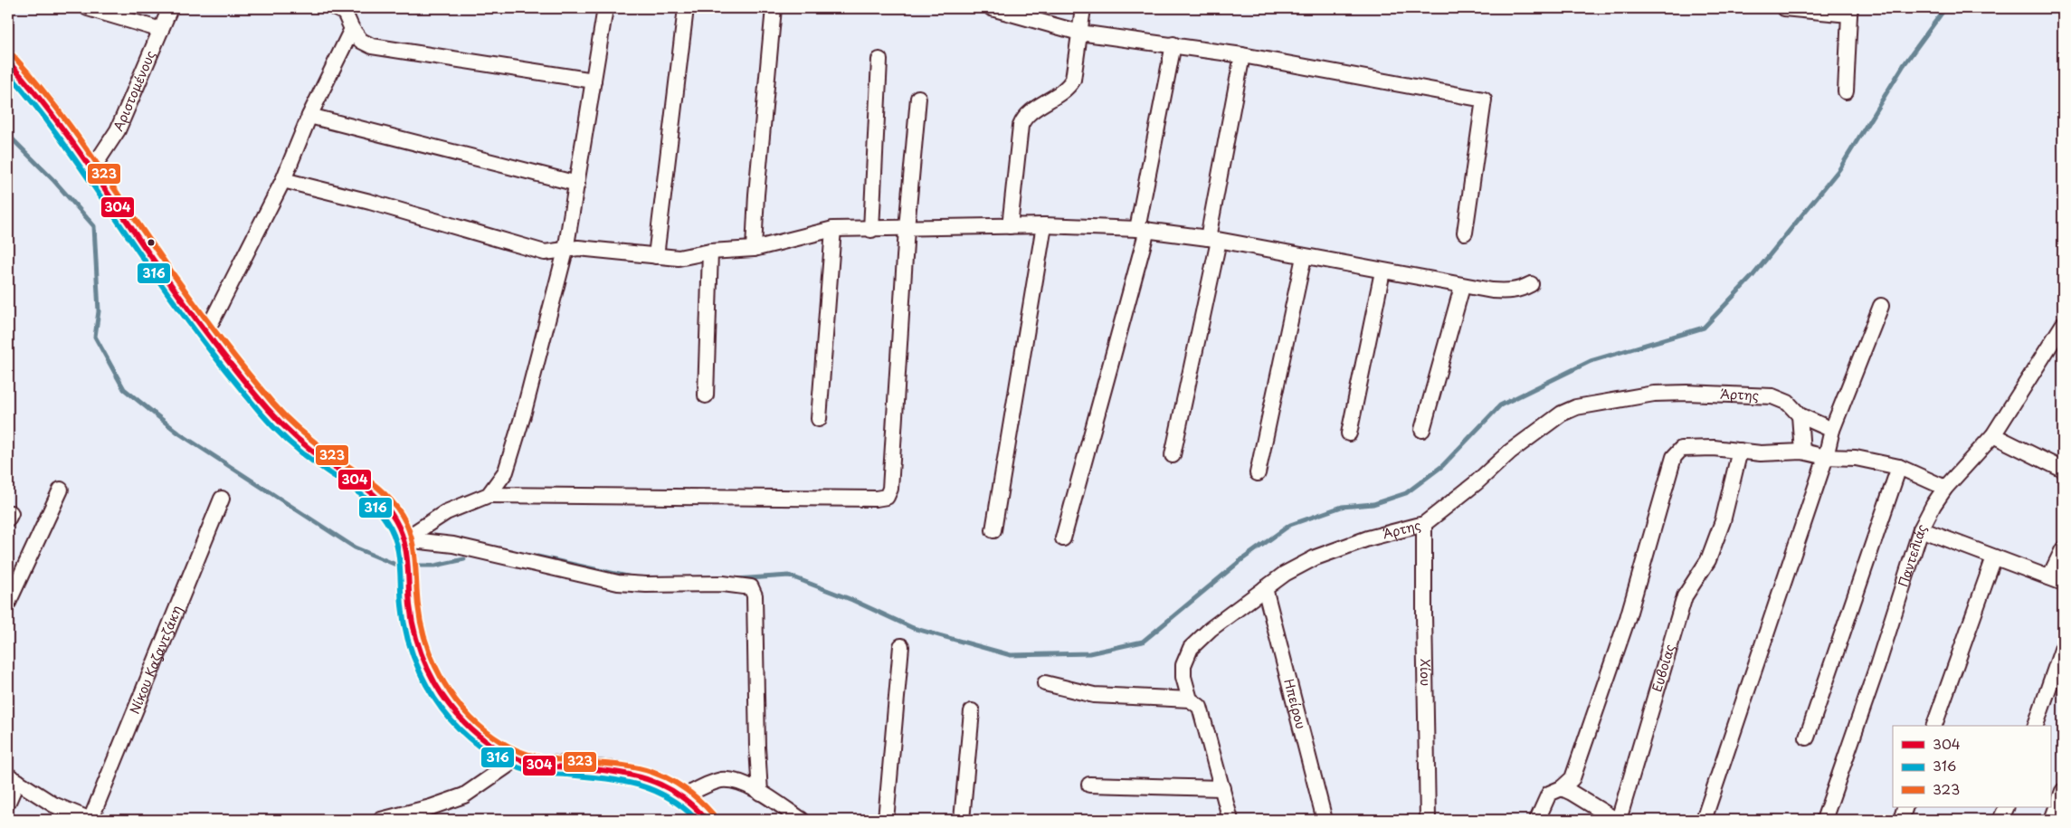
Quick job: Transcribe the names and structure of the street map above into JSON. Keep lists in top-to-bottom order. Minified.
{"streets":{"street":["Αριστομένους","Άρτης","Παντελιάς","Νίκου Καζαντζάκη","Ευβοίας","Χίου","Ηπείρου"]},"crossings":[["Άρτης","Χίου"],["Άρτης","Ηπείρου"]],"lines":["transit line 323","transit line 304","transit line 316"],"legend":["304","316","323"]}
